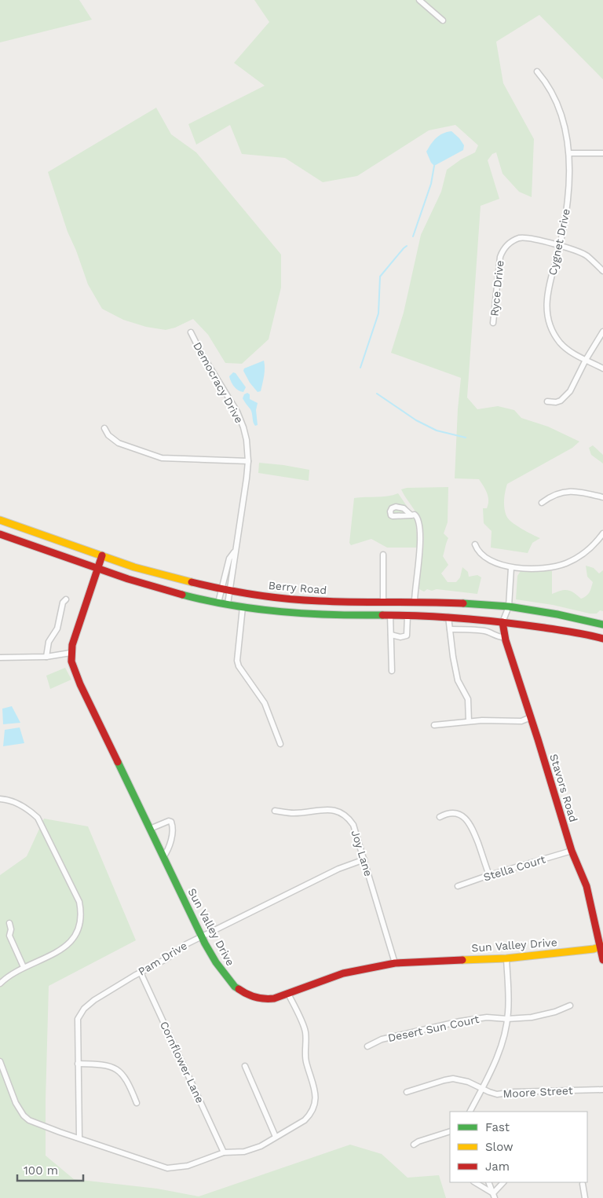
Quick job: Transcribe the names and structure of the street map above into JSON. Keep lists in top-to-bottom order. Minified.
{"streets":{"main road":["Berry Road","Stavors Road","Sun Valley Drive"],"street":["Cygnet Drive","Ryce Drive","Democracy Drive","Joy Lane","Stella Court","Pam Drive","Desert Sun Court","Cornflower Lane","Moore Street"]},"crossings":[["Cygnet Drive","Ryce Drive"],["Democracy Drive","Berry Road"],["Berry Road","Sun Valley Drive"],["Stavors Road","Stella Court"],["Stavors Road","Sun Valley Drive"],["Joy Lane","Sun Valley Drive"],["Joy Lane","Pam Drive"],["Sun Valley Drive","Pam Drive"],["Pam Drive","Cornflower Lane"]],"legend":["Fast","Slow","Jam"],"scale_bar":"100 m"}
